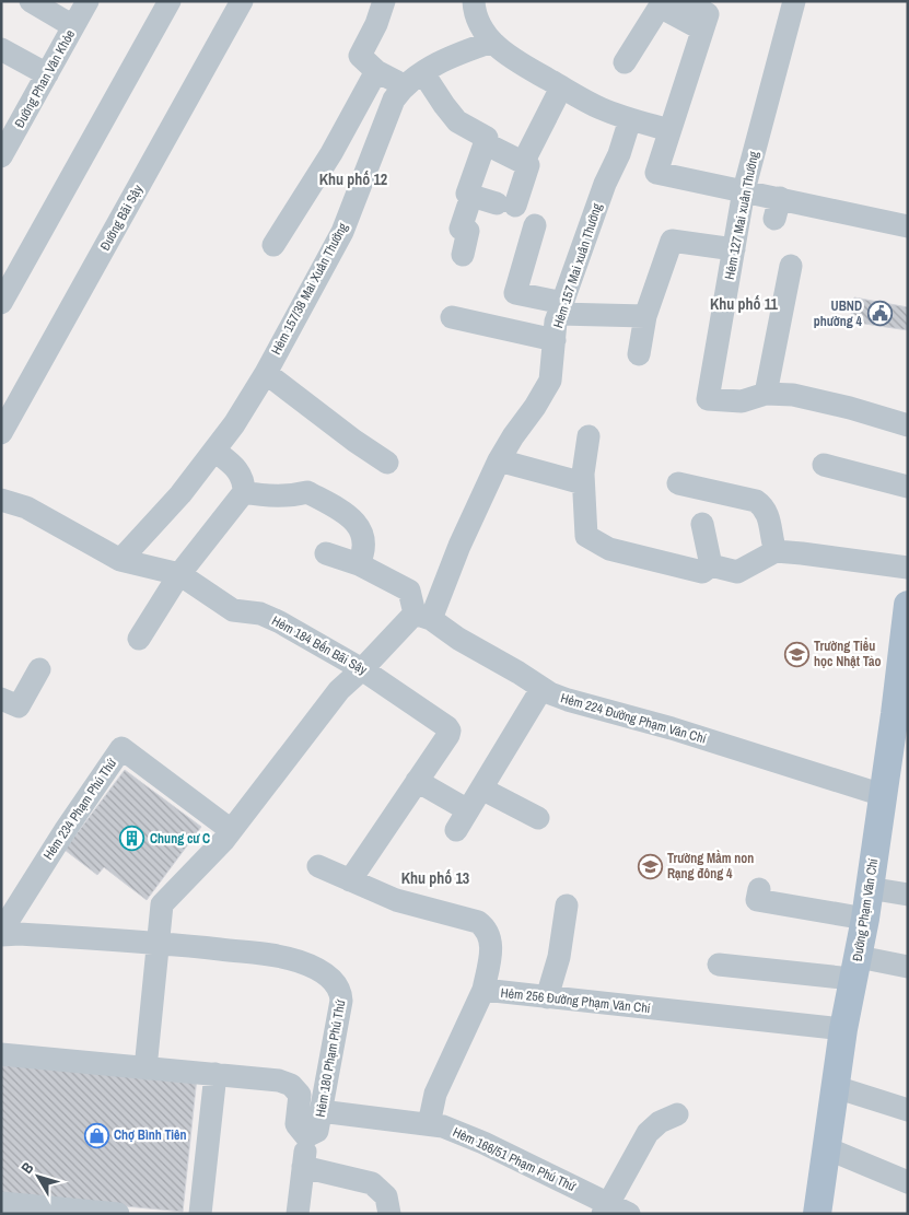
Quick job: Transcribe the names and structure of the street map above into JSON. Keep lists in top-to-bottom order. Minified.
{"streets":{"main road":["Đường Phạm Văn Chí"],"street":["Đường Phan Văn Khỏe","Hẻm 127 Mai xuân Thưởng","Đường Bãi Sậy","Hẻm 157 Mai xuân Thưởng","Hẻm 157/38 Mai Xuân Thưởng","Hẻm 184 Bến Bãi Sậy","Hẻm 224 Đường Phạm Văn Chí","Hẻm 234 Phạm Phú Thứ","Hẻm 256 Đường Phạm Văn Chí","Hẻm 180 Phạm Phú Thứ","Hèm 166/51 Phạm Phú Thứ"]},"crossings":[["Hẻm 157 Mai xuân Thưởng","Hẻm 224 Đường Phạm Văn Chí"],["Hẻm 157/38 Mai Xuân Thưởng","Hẻm 184 Bến Bãi Sậy"],["Hẻm 224 Đường Phạm Văn Chí","Đường Phạm Văn Chí"],["Hẻm 234 Phạm Phú Thứ","Hẻm 180 Phạm Phú Thứ"],["Đường Phạm Văn Chí","Hẻm 256 Đường Phạm Văn Chí"],["Hẻm 180 Phạm Phú Thứ","Hèm 166/51 Phạm Phú Thứ"]],"districts":["Khu phố 12","Khu phố 11","Khu phố 13"],"places":{"public building":["UBND phường 4"],"school or university":["Trường Tiểu học Nhật Tảo","Trường Mầm non Rạng đông 4"],"building":["Chung cư C"],"shop":["Chợ Bình Tiên"]},"north":"top left"}
